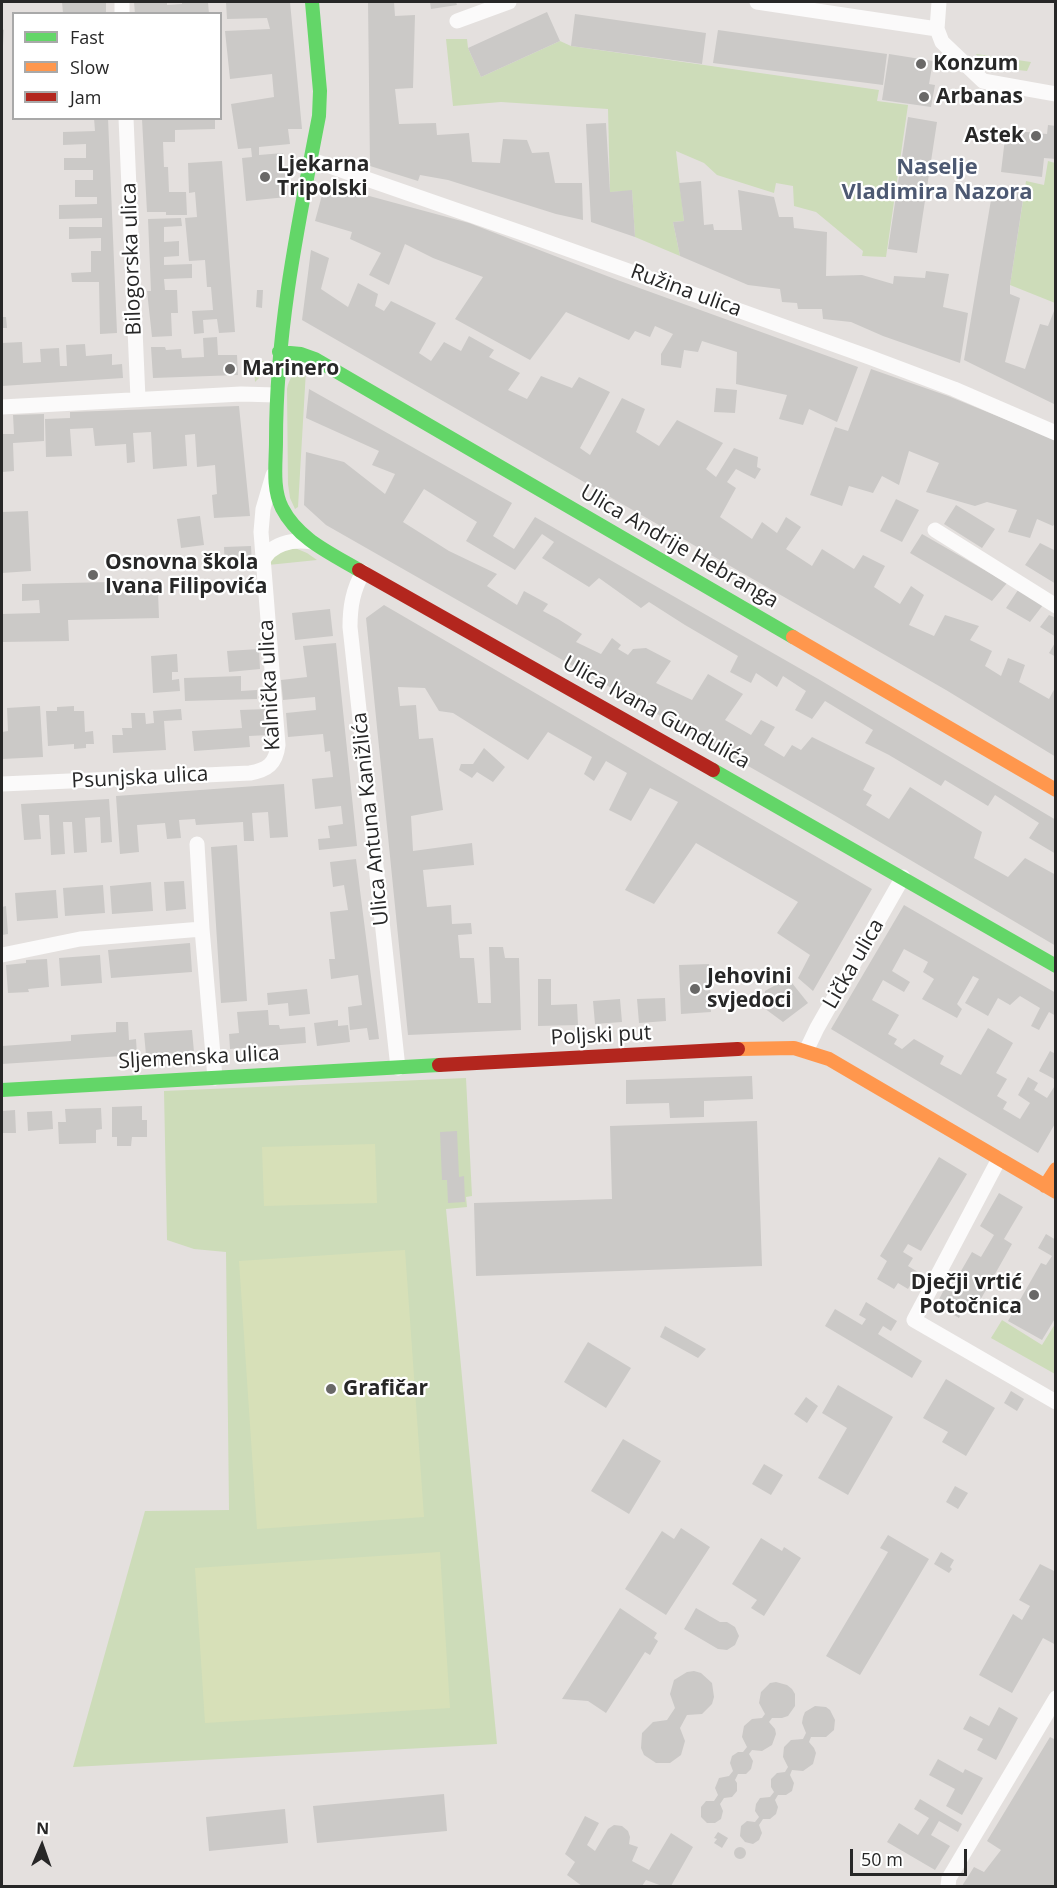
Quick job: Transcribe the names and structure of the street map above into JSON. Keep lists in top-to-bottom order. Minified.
{"streets":{"street":["Bilogorska ulica","Ružina ulica","Ulica Andrije Hebranga","Kalnička ulica","Ulica Ivana Gundulića","Psunjska ulica","Ulica Antuna Kanižlića","Lička ulica","Poljski put","Sljemenska ulica"]},"crossings":[["Ružina ulica","Kalnička ulica"],["Ulica Andrije Hebranga","Kalnička ulica"],["Kalnička ulica","Ulica Ivana Gundulića"],["Kalnička ulica","Psunjska ulica"],["Ulica Ivana Gundulića","Ulica Antuna Kanižlića"],["Ulica Ivana Gundulića","Lička ulica"],["Ulica Antuna Kanižlića","Poljski put"],["Ulica Antuna Kanižlića","Sljemenska ulica"],["Lička ulica","Poljski put"],["Poljski put","Sljemenska ulica"]],"districts":["Naselje Vladimira Nazora"],"places":["Konzum","Arbanas","Astek","Ljekarna Tripolski","Marinero","Osnovna škola Ivana Filipovića","Jehovini svjedoci","Dječji vrtić Potočnica","Grafičar"],"legend":["Fast","Slow","Jam"],"scale_bar":"50 m","north":"top"}
